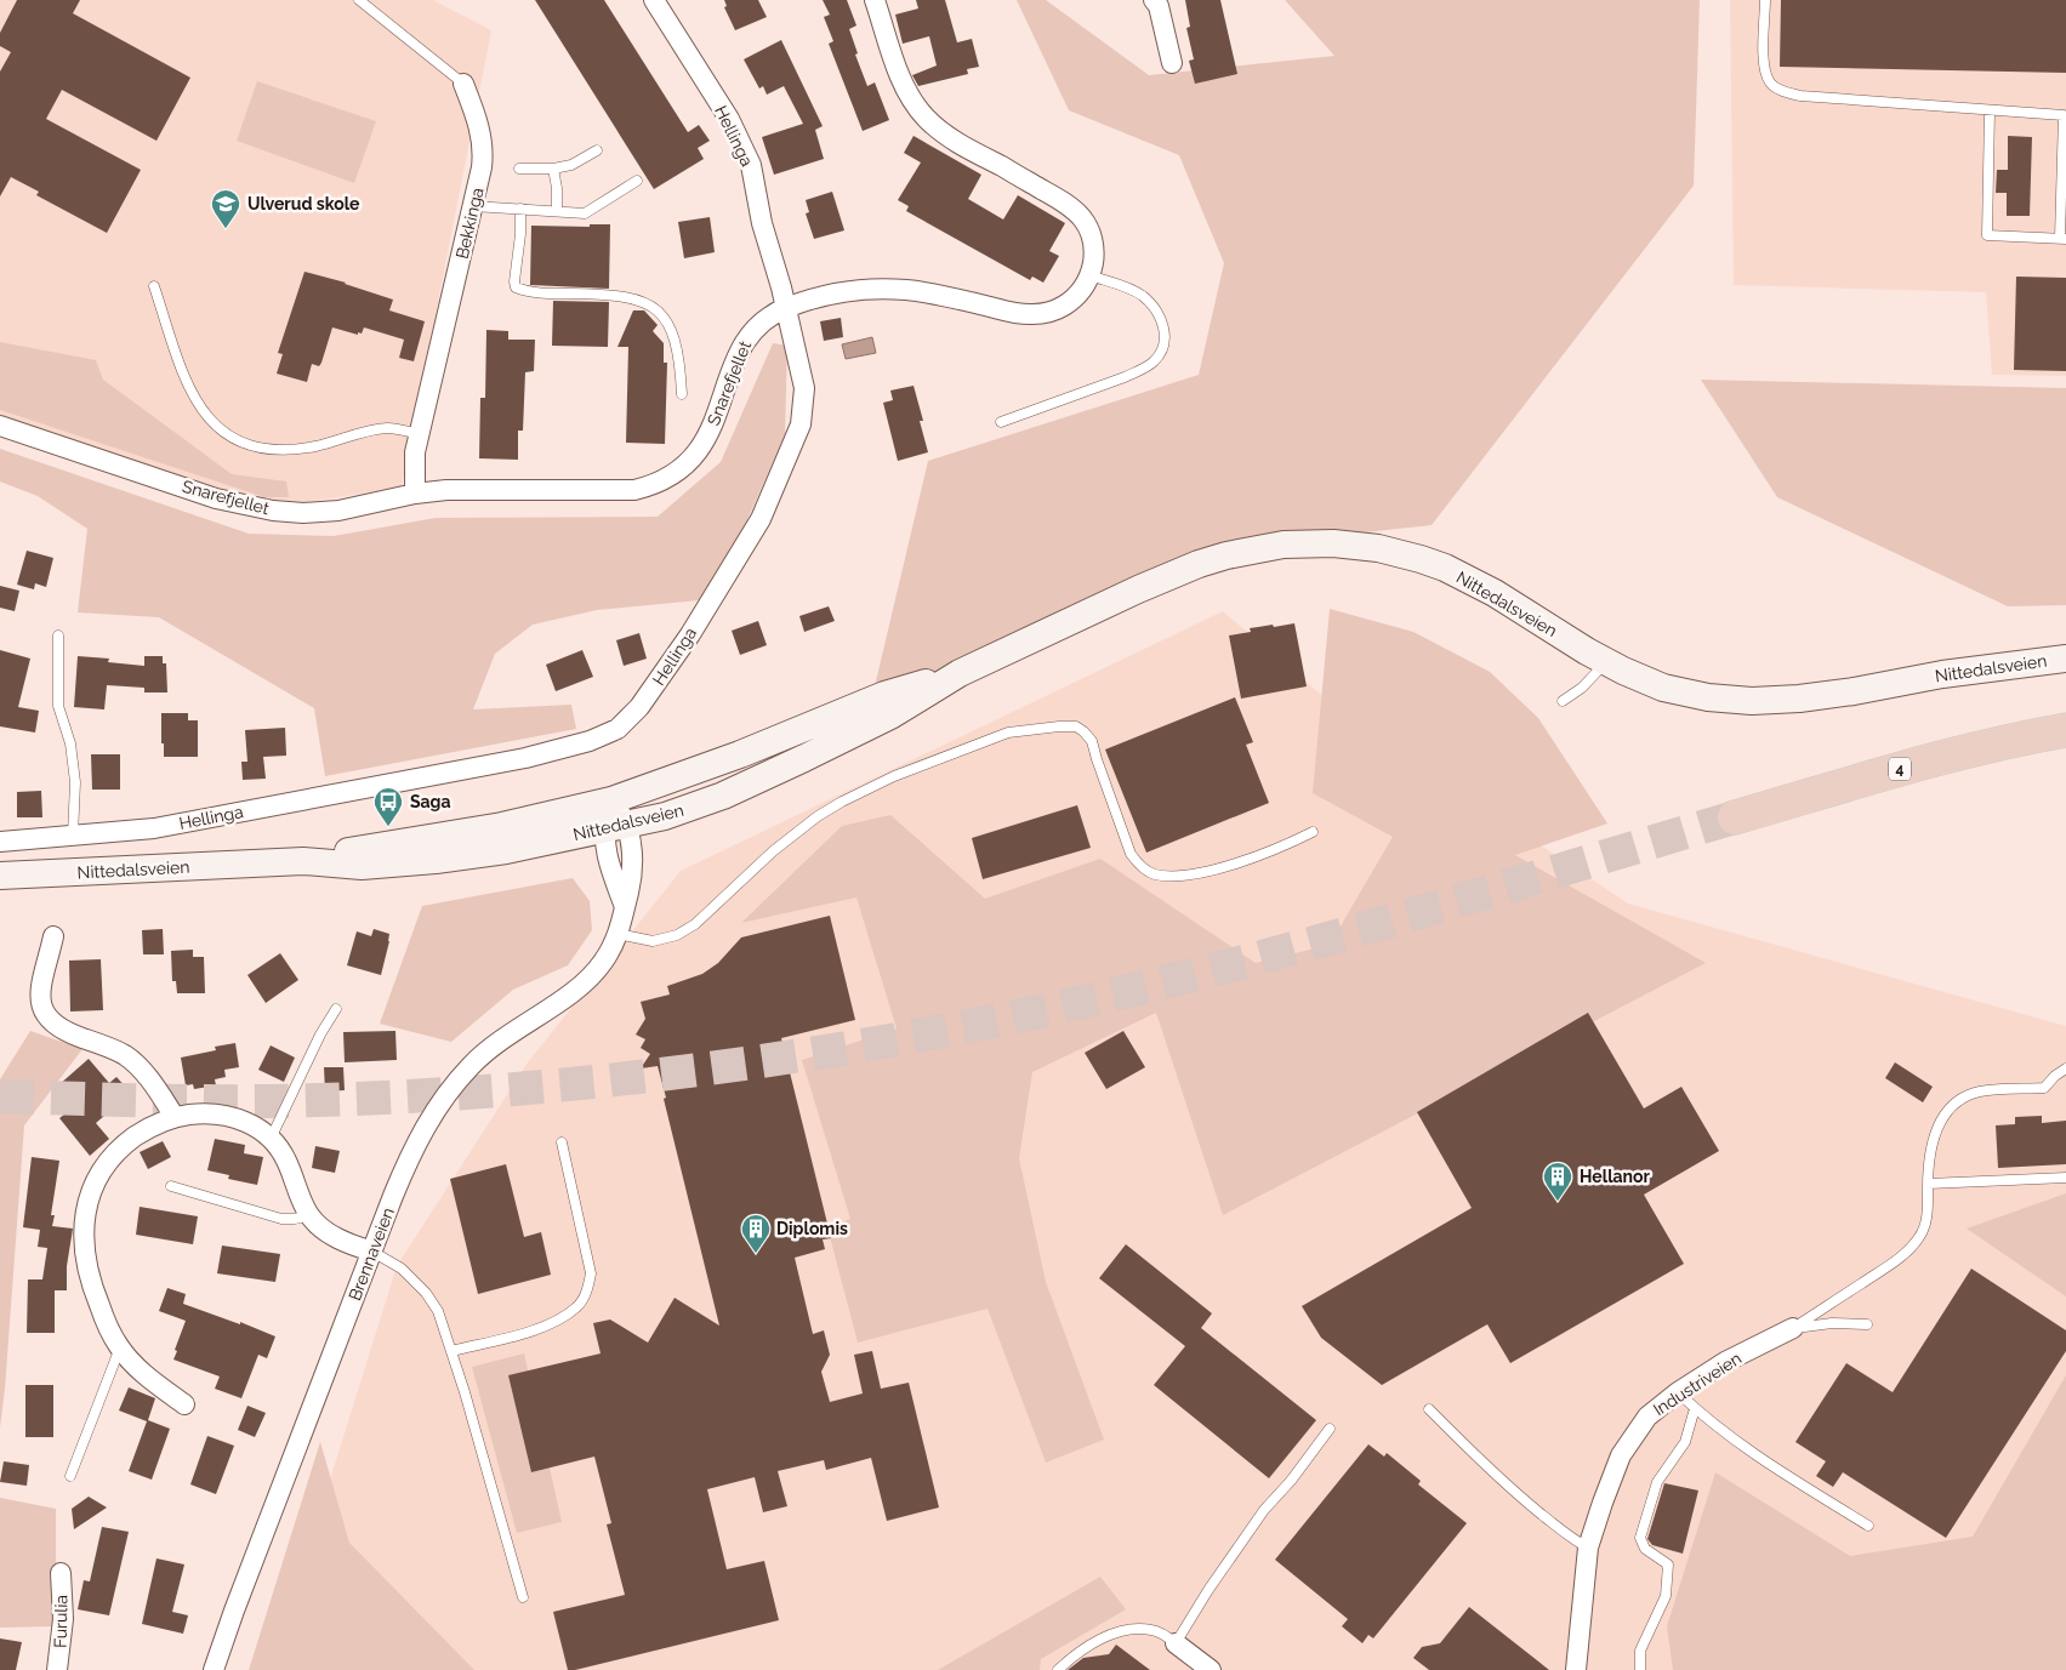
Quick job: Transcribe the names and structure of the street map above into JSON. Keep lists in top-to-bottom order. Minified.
{"streets":{"highway":["4"],"main road":["Nittedalsveien"],"street":["Hellinga","Bekkinga","Snarefjellet","Brennaveien","Industriveien","Furulia"]},"crossings":[["Hellinga","Snarefjellet"],["Bekkinga","Snarefjellet"],["Nittedalsveien","Brennaveien"]],"places":{"school or university":["Ulverud skole"],"bus stop":["Saga"],"building":["Hellanor","Diplomis"]}}
